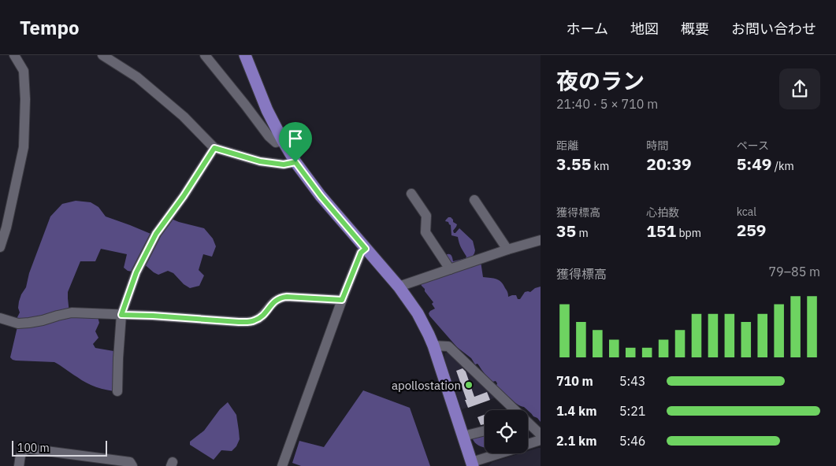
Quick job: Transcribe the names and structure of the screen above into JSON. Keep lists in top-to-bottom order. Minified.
{"places":["apollostation"],"scale_bar":"100 m","page":{"header":"Tempo","nav":["ホーム","地図","概要","お問い合わせ"],"heading":["夜のラン","21:40 · 5 × 710 m"],"stats":[["距離","3.55 km"],["時間","20:39"],["ペース","5:49 /km"],["獲得標高","35 m"],["心拍数","151 bpm"],["kcal","259"]],"chart":["獲得標高","79–85 m"],"list":[{"name":"710 m","note":"5:43"},{"name":"1.4 km","note":"5:21"},{"name":"2.1 km","note":"5:46"}],"scale":"100 m"}}
